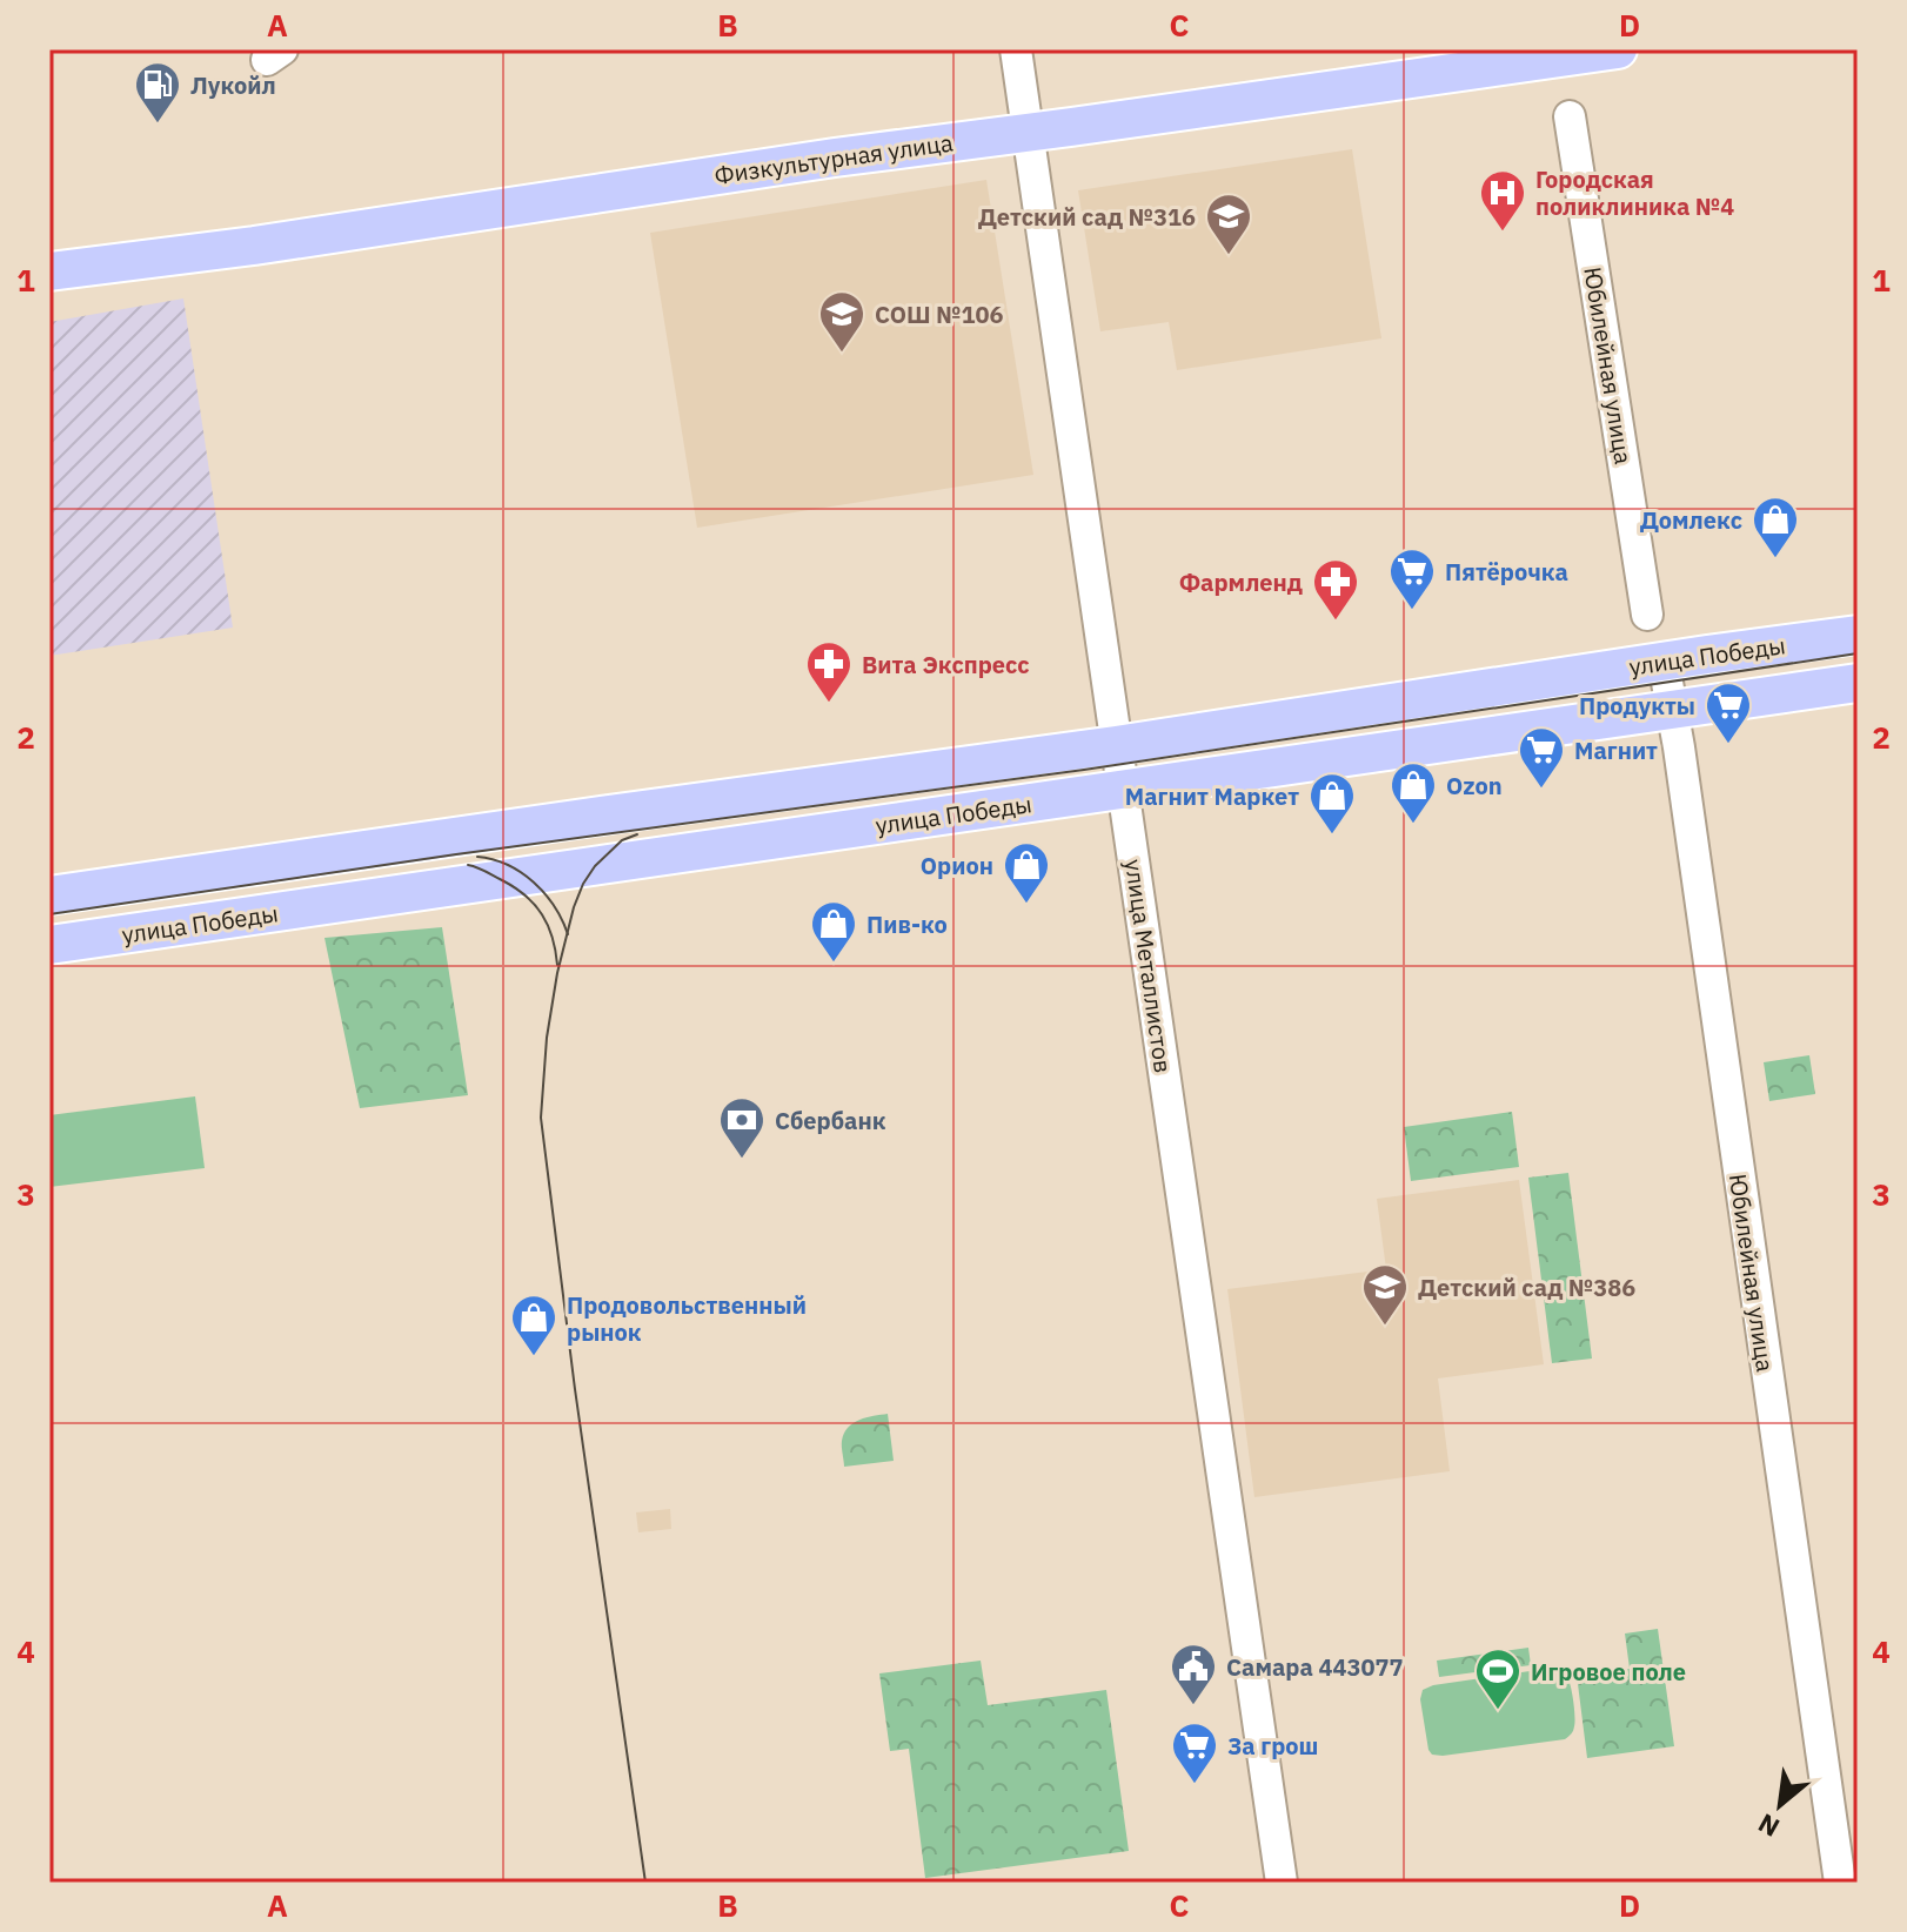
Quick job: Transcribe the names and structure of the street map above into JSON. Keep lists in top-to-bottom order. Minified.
{"streets":{"main road":["Физкультурная улица","улица Победы"],"street":["Юбилейная улица","улица Металлистов"]},"crossings":[["Физкультурная улица","улица Металлистов"],["Юбилейная улица","улица Победы"],["улица Победы","улица Металлистов"]],"places":{"fuel station":["Лукойл"],"hospital":["Городская поликлиника №4"],"school or university":["Детский сад №316","СОШ №106","Детский сад №386"],"shop":["Домлекс","Ozon","Магнит Маркет","Орион","Пив-ко","Продовольственный рынок"],"supermarket":["Пятёрочка","Продукты","Магнит","За грош"],"pharmacy":["Фармленд","Вита Экспресс"],"bank":["Сбербанк"],"public building":["Самара 443077"],"sports":["Игровое поле"]},"north":"bottom left","grid":{"columns":["A","B","C","D"],"rows":["1","2","3","4"]}}
